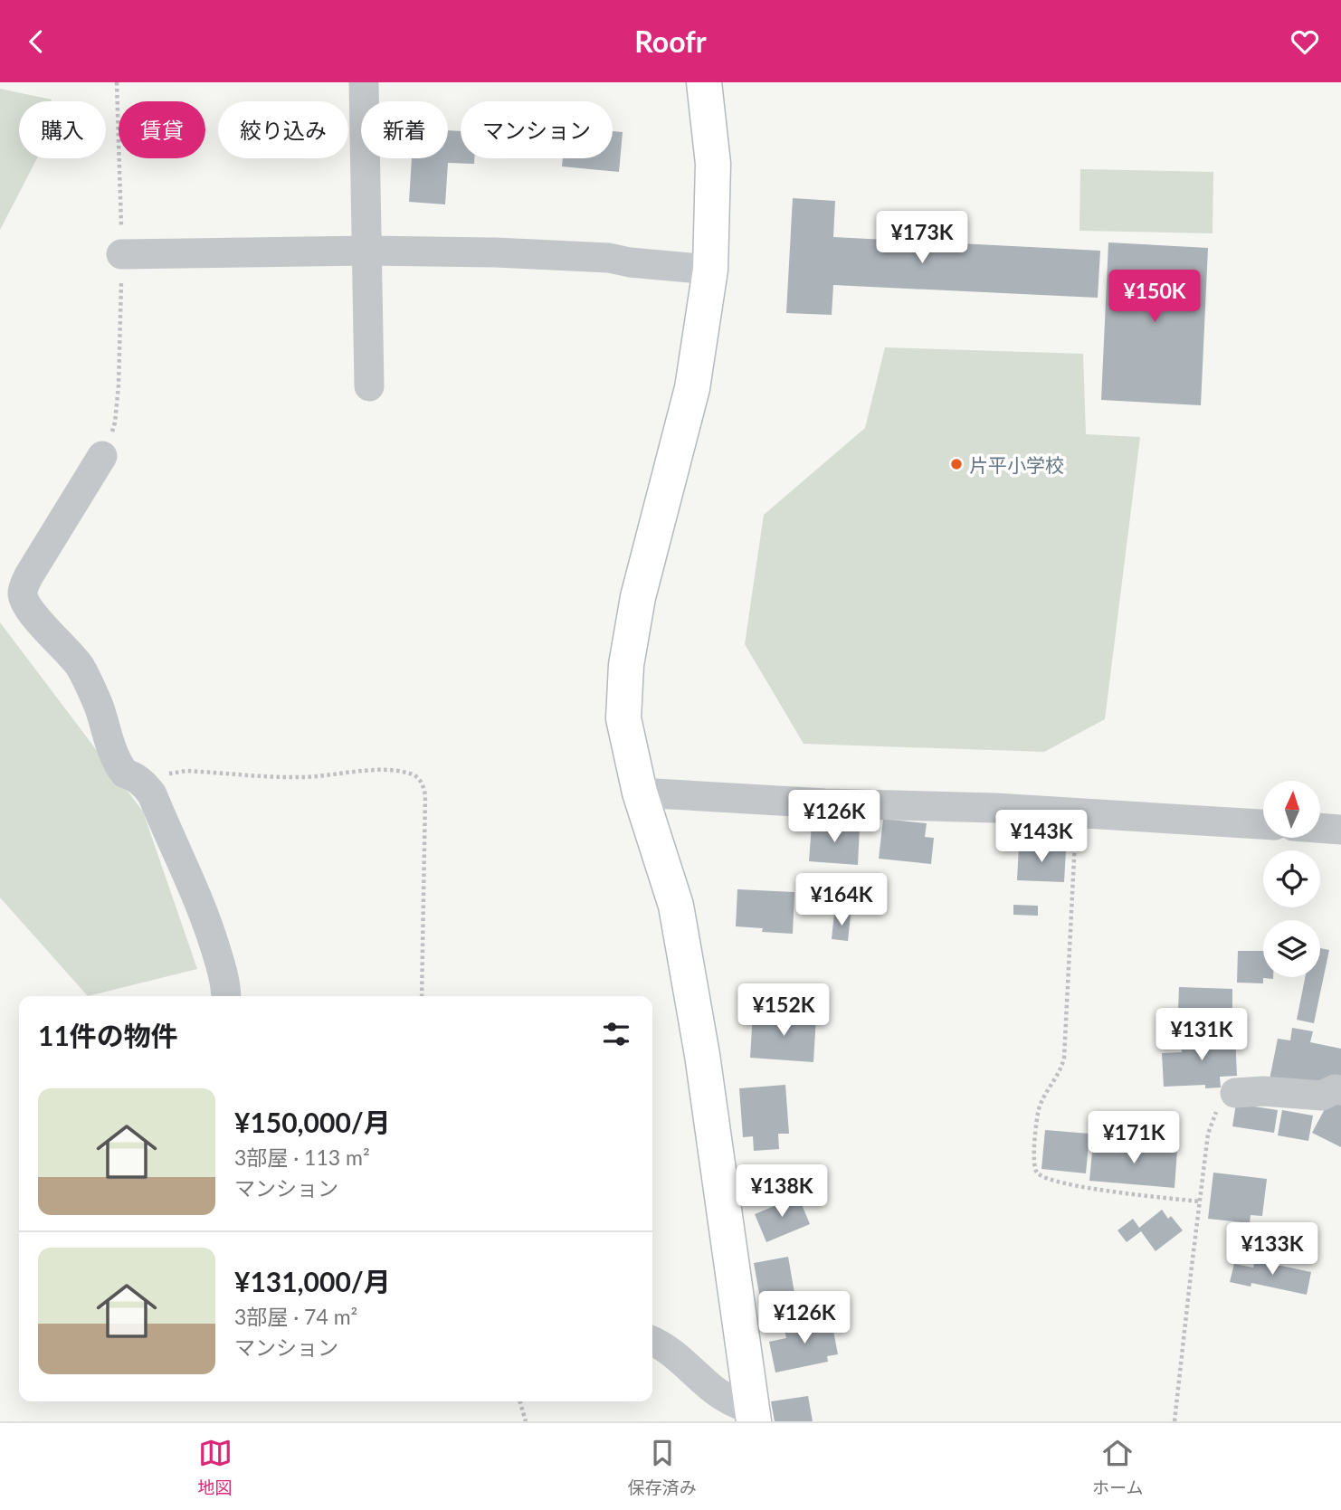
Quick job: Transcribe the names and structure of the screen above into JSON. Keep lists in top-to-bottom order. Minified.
{"places":["片平小学校"],"north":"top","page":{"header":"Roofr","chip":["購入","賃貸","絞り込み","新着","マンション"],"price":["¥173K","¥150K","¥126K","¥143K","¥164K","¥152K","¥131K","¥171K","¥138K","¥133K","¥126K"],"heading":"11件の物件","list":[{"name":"¥150,000/月","note":"3部屋 · 113 m² · マンション"},{"name":"¥131,000/月","note":"3部屋 · 74 m² · マンション"}],"tabs":["地図","保存済み","ホーム"]}}
